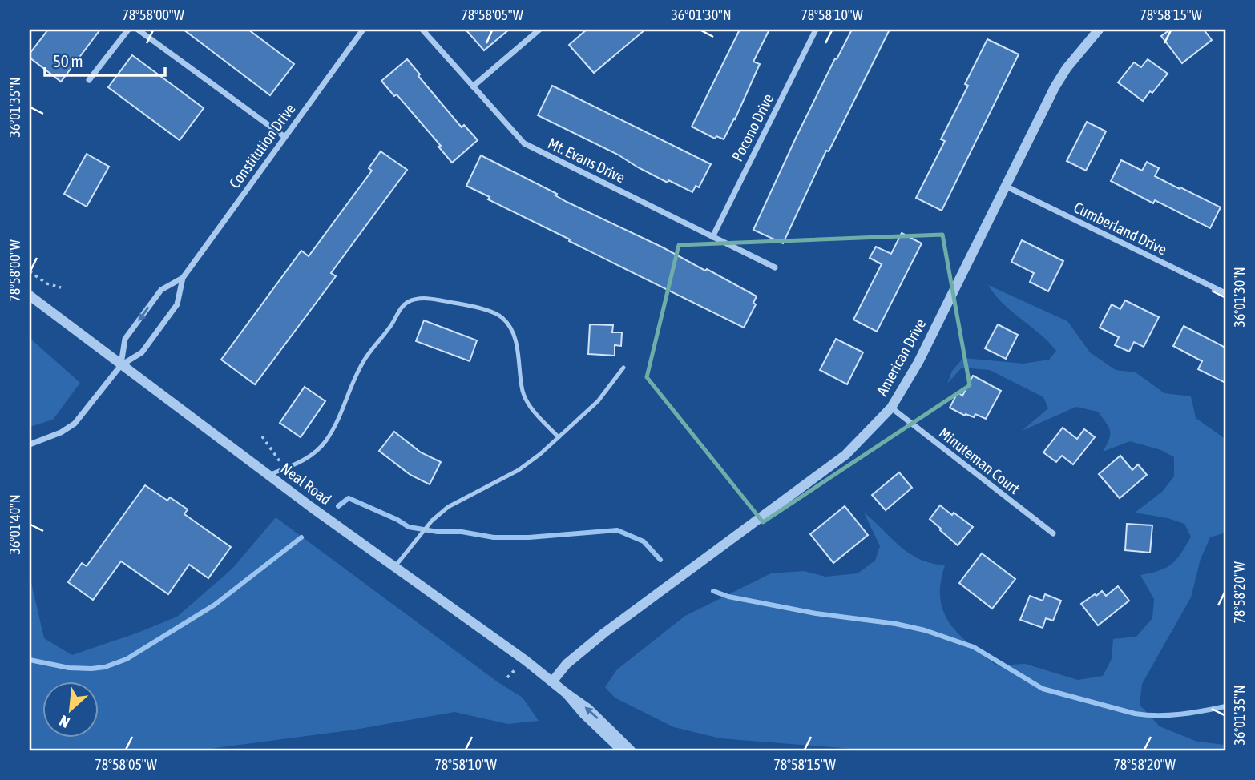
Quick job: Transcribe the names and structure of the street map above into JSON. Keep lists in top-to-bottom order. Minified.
{"streets":{"street":["Pocono Drive","Constitution Drive","Mt. Evans Drive","Cumberland Drive","American Drive","Minuteman Court","Neal Road"]},"crossings":[["Pocono Drive","Mt. Evans Drive"],["Constitution Drive","Neal Road"],["Cumberland Drive","American Drive"],["American Drive","Minuteman Court"],["American Drive","Neal Road"]],"scale_bar":"50 m","north":"bottom left","coordinates":["78°58'00\"W","78°58'05\"W","36°01'30\"N","78°58'10\"W","78°58'15\"W","36°01'35\"N","36°01'40\"N","78°58'20\"W"]}
